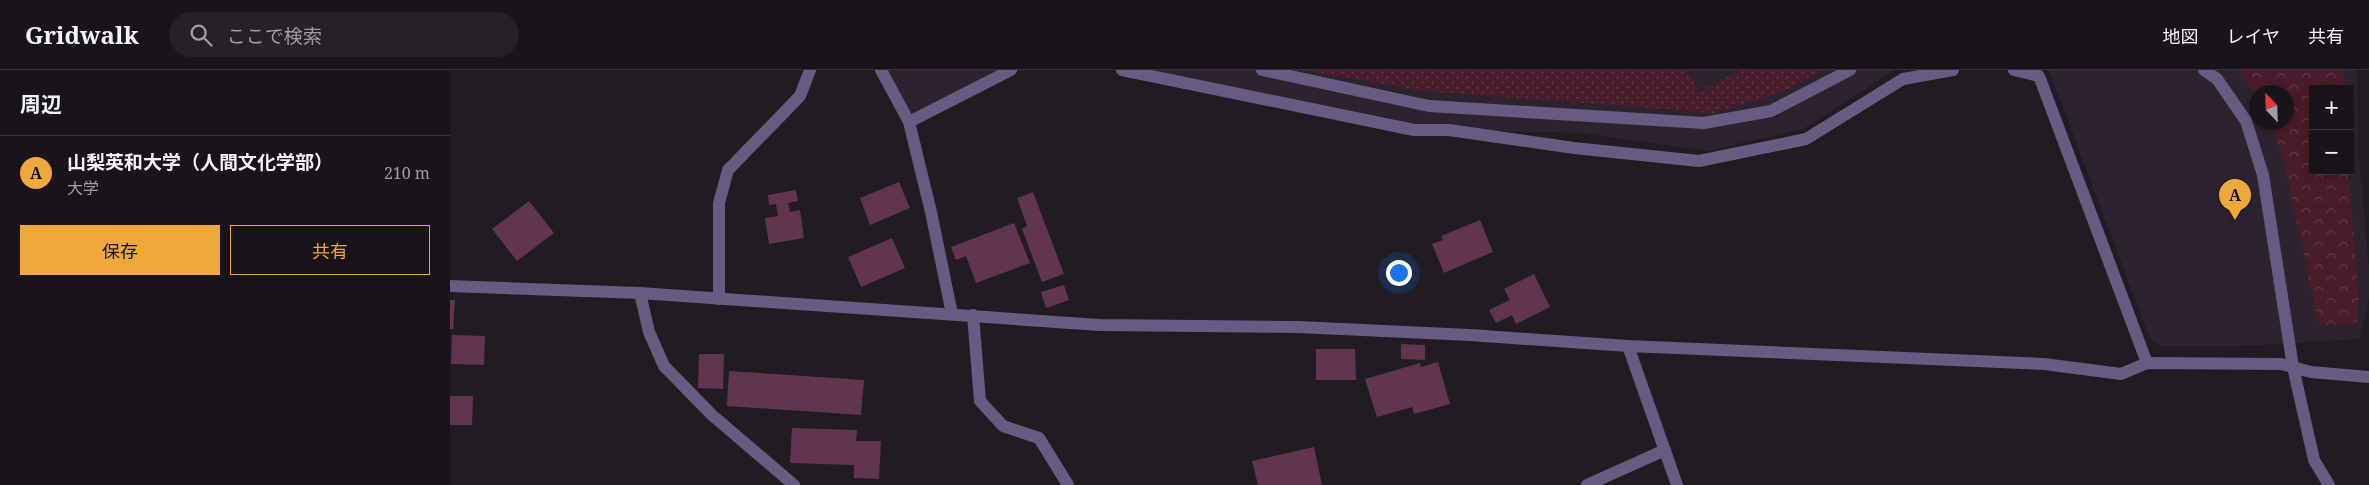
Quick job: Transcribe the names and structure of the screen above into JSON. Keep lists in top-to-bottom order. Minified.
{"north":"top left","page":{"header":"Gridwalk","search":"ここで検索","nav":["地図","レイヤ","共有"],"heading":"周辺","map_buttons":["+","−"],"list":[{"mark":"A","name":"山梨英和大学（人間文化学部）","note":"大学","value":"210 m"}],"pins":"A","buttons":["保存","共有"]}}
